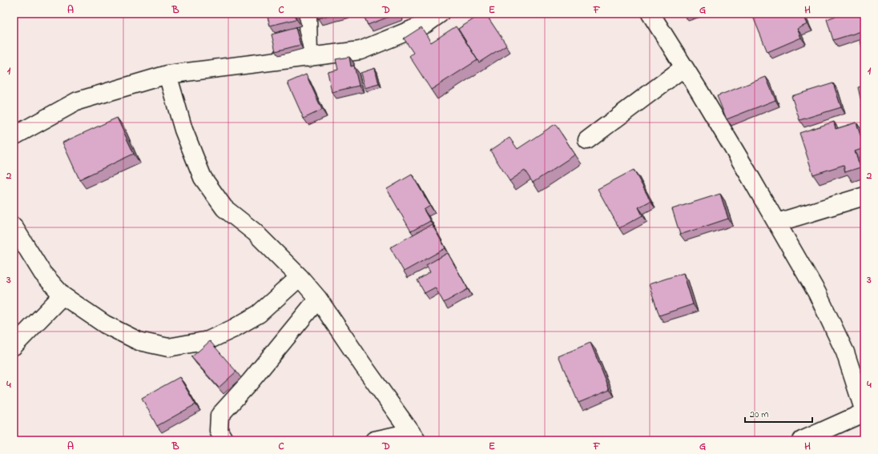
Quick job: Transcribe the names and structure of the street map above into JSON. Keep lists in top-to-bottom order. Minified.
{"scale_bar":"20 m","grid":{"columns":["A","B","C","D","E","F","G","H"],"rows":["1","2","3","4"]}}
